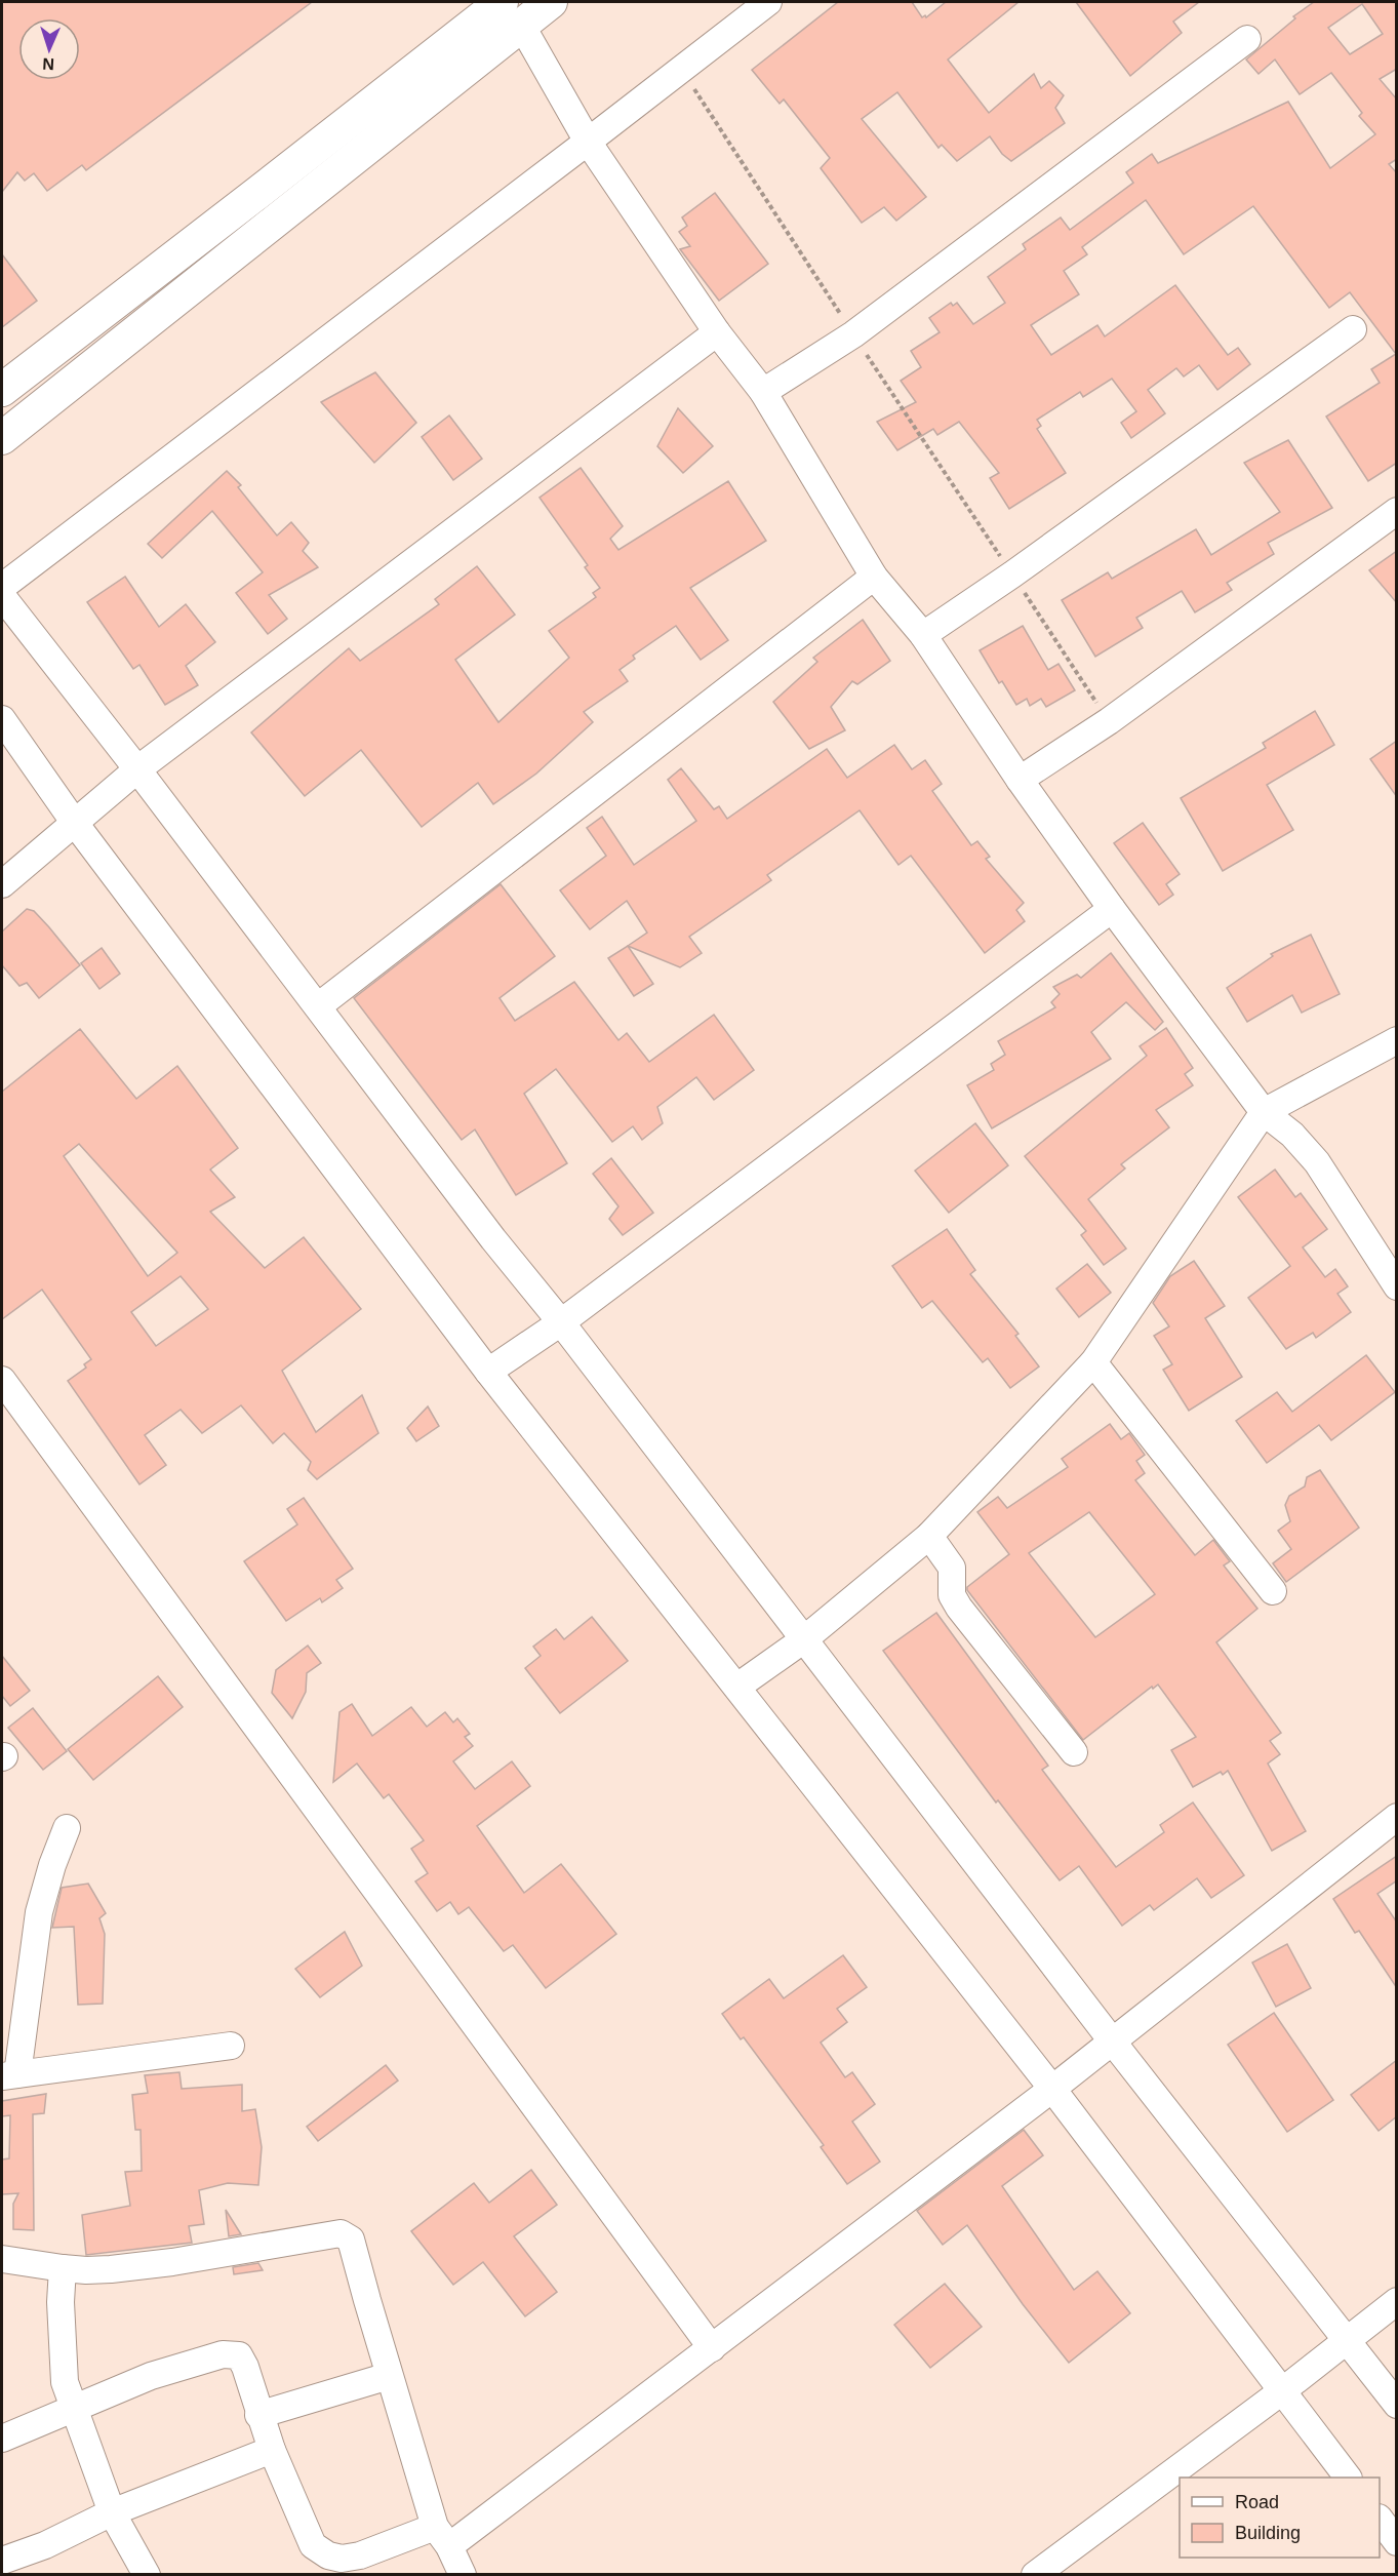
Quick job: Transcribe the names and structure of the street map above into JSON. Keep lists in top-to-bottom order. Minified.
{"legend":["Road","Building"],"north":"bottom"}
